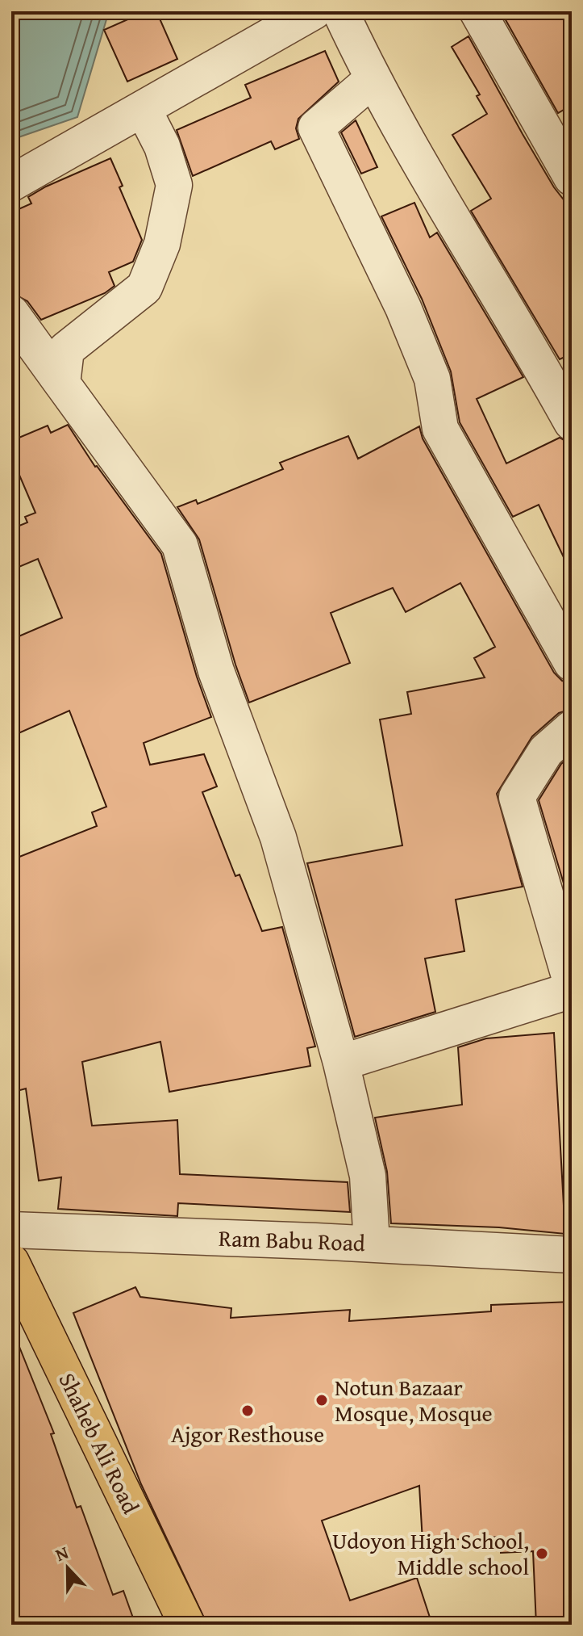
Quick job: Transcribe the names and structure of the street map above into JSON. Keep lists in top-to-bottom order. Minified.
{"streets":{"main road":["Shaheb Ali Road"],"street":["Ram Babu Road"]},"places":["Notun Bazaar Mosque, Mosque","Ajgor Resthouse","Udoyon High School, Middle school"],"north":"top"}
